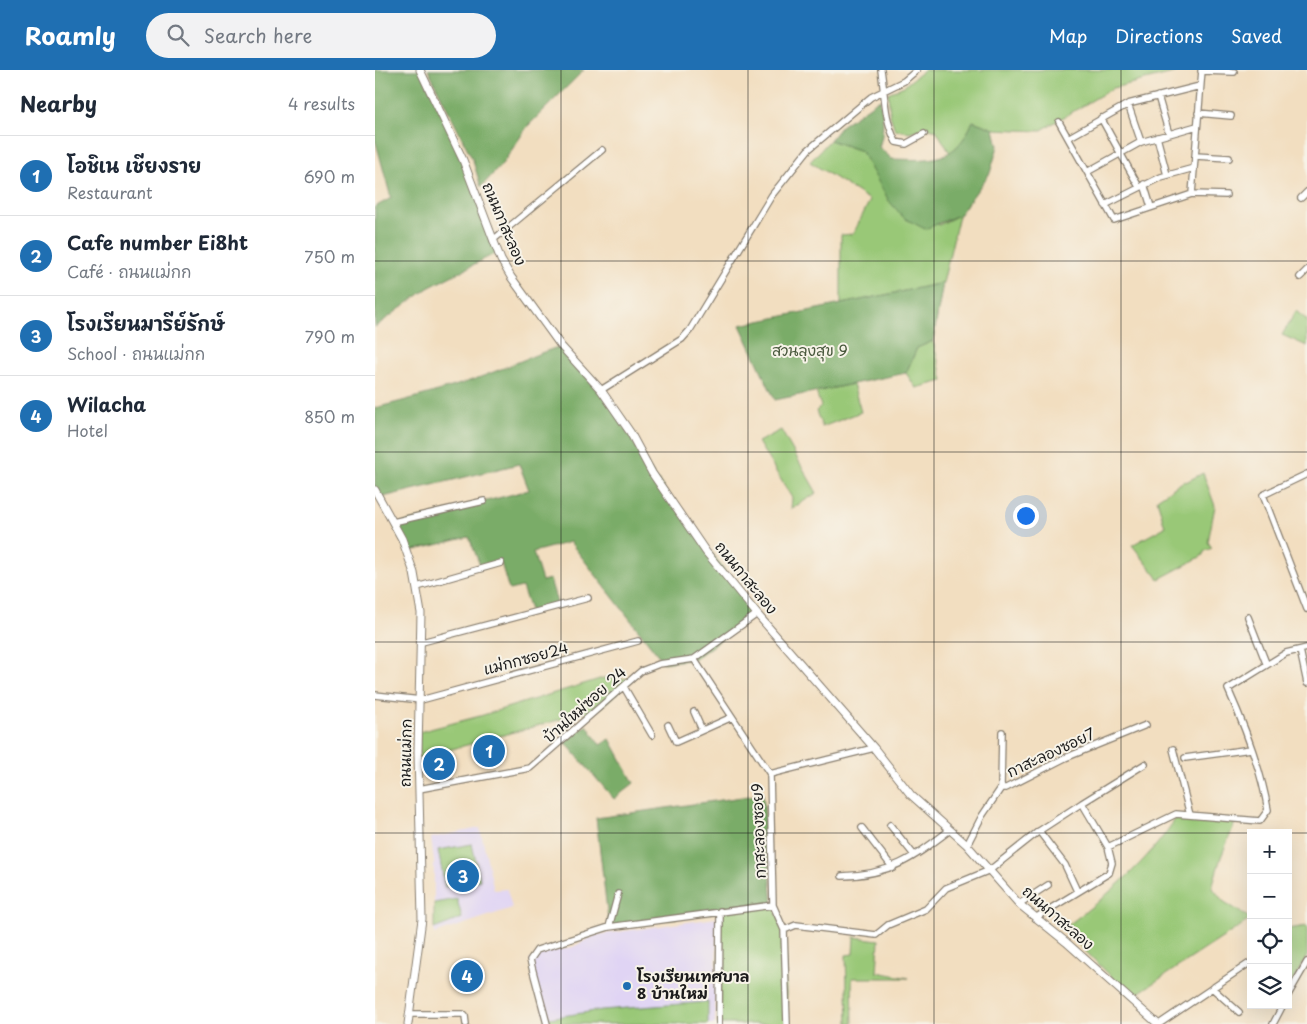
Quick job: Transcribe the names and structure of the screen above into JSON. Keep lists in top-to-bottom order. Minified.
{"streets":{"street":["ถนนกาสะลอง","แม่กกซอย24","บ้านใหม่ซอย 24","ถนนแม่กก","กาสะลองซอย7","กาสะลองซอย9"]},"crossings":[["ถนนกาสะลอง","บ้านใหม่ซอย 24"],["ถนนกาสะลอง","กาสะลองซอย7"],["ถนนกาสะลอง","กาสะลองซอย9"],["แม่กกซอย24","ถนนแม่กก"],["บ้านใหม่ซอย 24","ถนนแม่กก"]],"parks":["สวนลุงสุข 9"],"places":["โรงเรียนเทศบาล 8 บ้านใหม่"],"page":{"header":"Roamly","search":"Search here","nav":["Map","Directions","Saved"],"heading":["Nearby","4 results"],"list":[{"mark":"1","name":"โอชิเน เชียงราย","note":"Restaurant","value":"690 m"},{"mark":"2","name":"Cafe number Ei8ht","note":"Café · ถนนแม่กก","value":"750 m"},{"mark":"3","name":"โรงเรียนมารีย์รักษ์","note":"School · ถนนแม่กก","value":"790 m"},{"mark":"4","name":"Wilacha","note":"Hotel","value":"850 m"}],"pins":["1","2","3","4"],"map_buttons":["+","−"]}}
